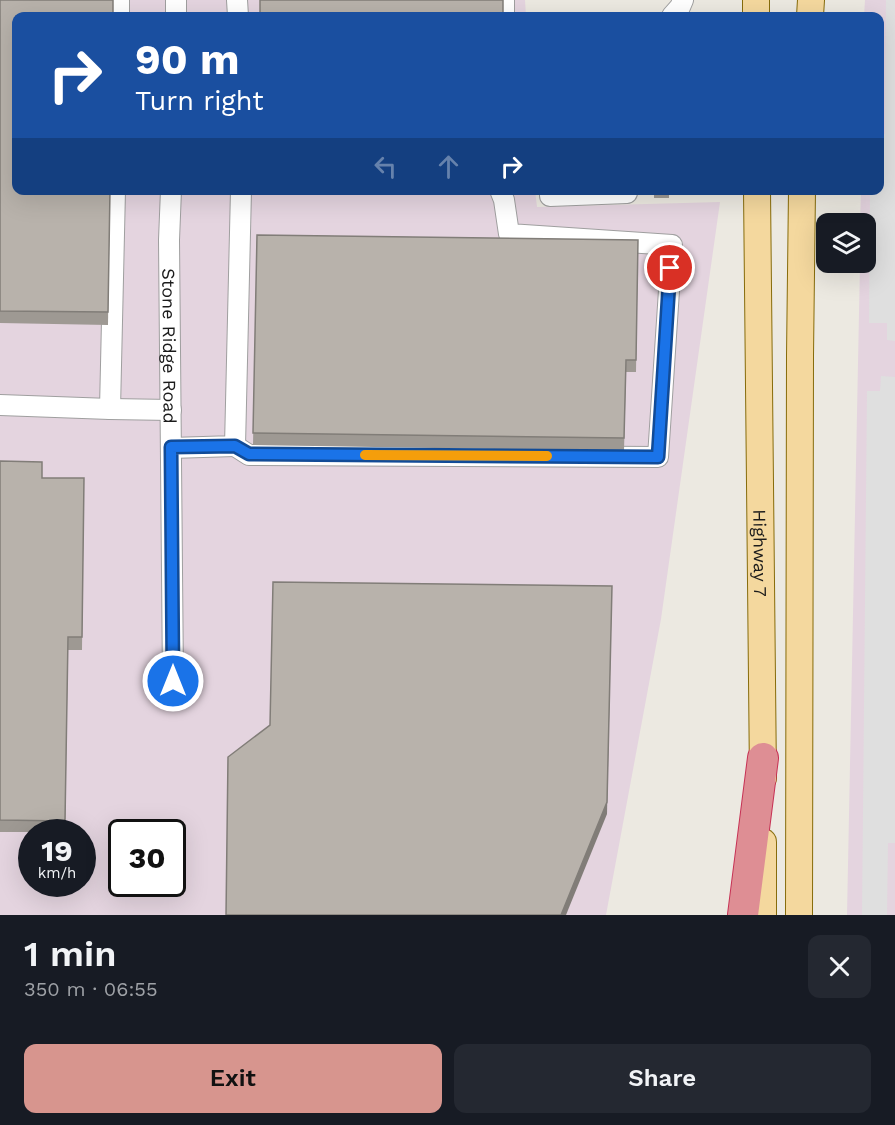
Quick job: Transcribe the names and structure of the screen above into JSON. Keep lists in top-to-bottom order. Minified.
{"streets":{"main road":["Highway 7"],"street":["Stone Ridge Road"]},"page":{"turn":["90 m","Turn right"],"speed":"19 km/h","limit":"30","heading":["1 min","350 m · 06:55"],"buttons":["Exit","Share"]}}
